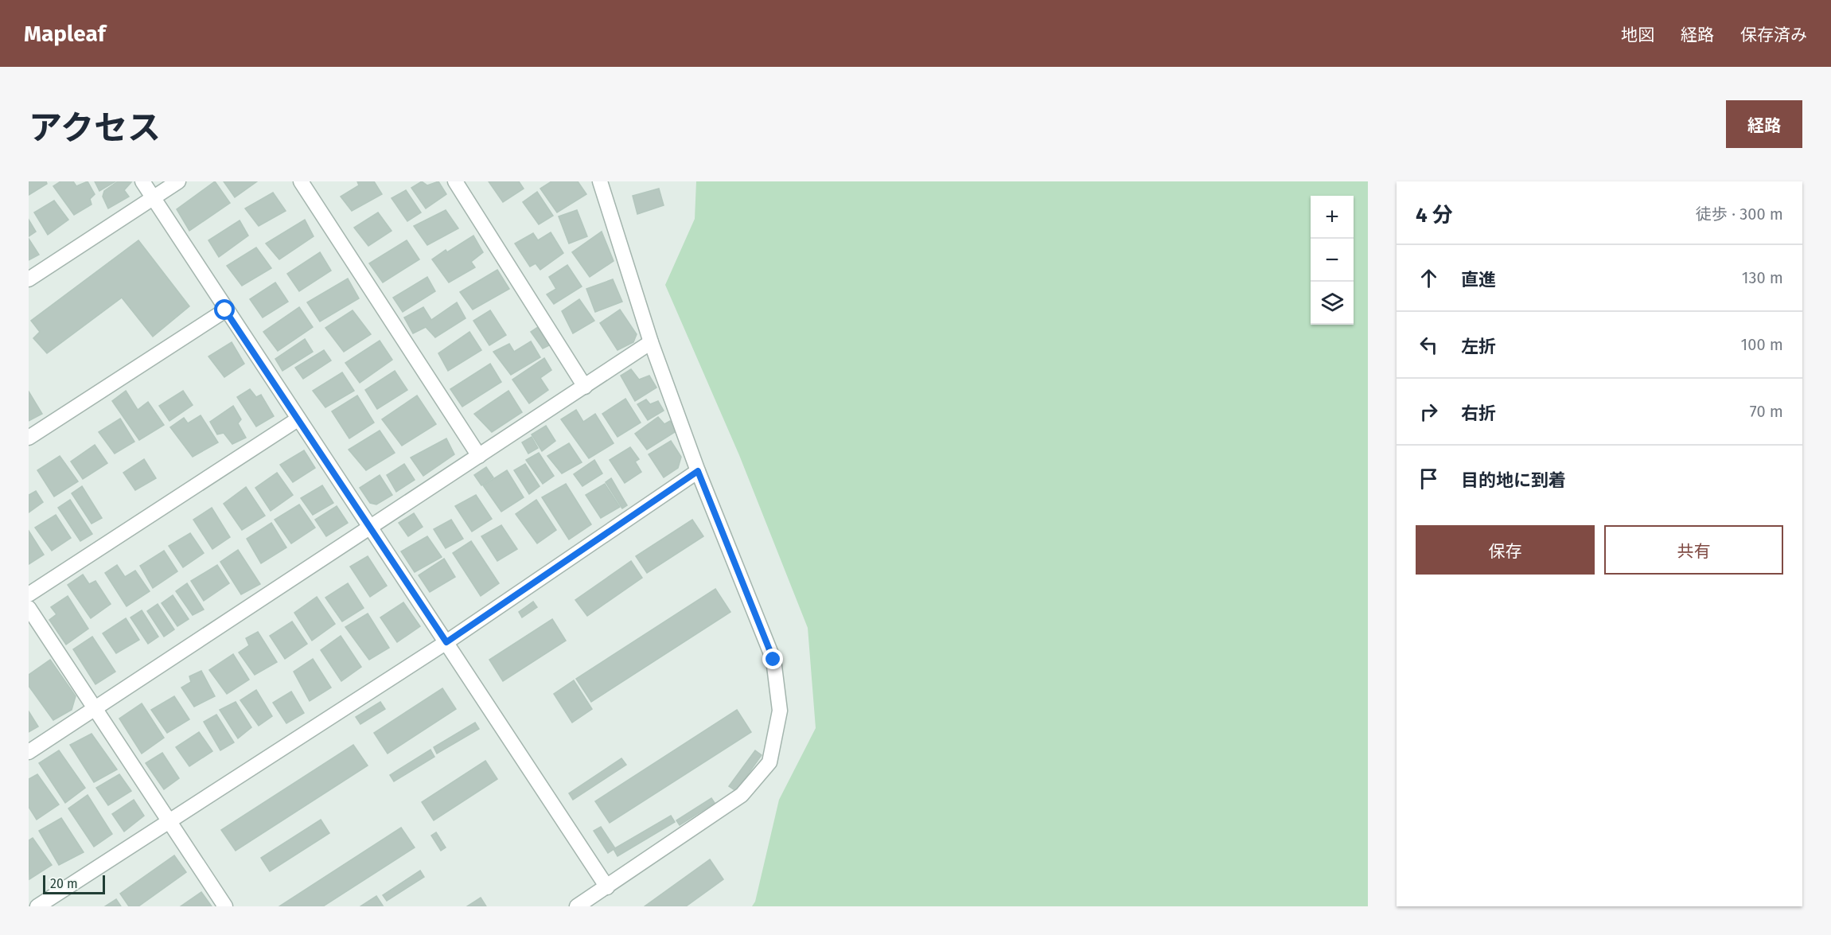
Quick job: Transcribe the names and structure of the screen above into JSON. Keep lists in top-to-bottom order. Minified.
{"scale_bar":"20 m","page":{"header":"Mapleaf","nav":["地図","経路","保存済み"],"title":"アクセス","buttons":["経路",["保存","共有"]],"heading":["4 分","徒歩 · 300 m"],"map_buttons":["+","−"],"list":[["直進","130 m"],["左折","100 m"],["右折","70 m"],"目的地に到着"],"scale":"20 m"}}
